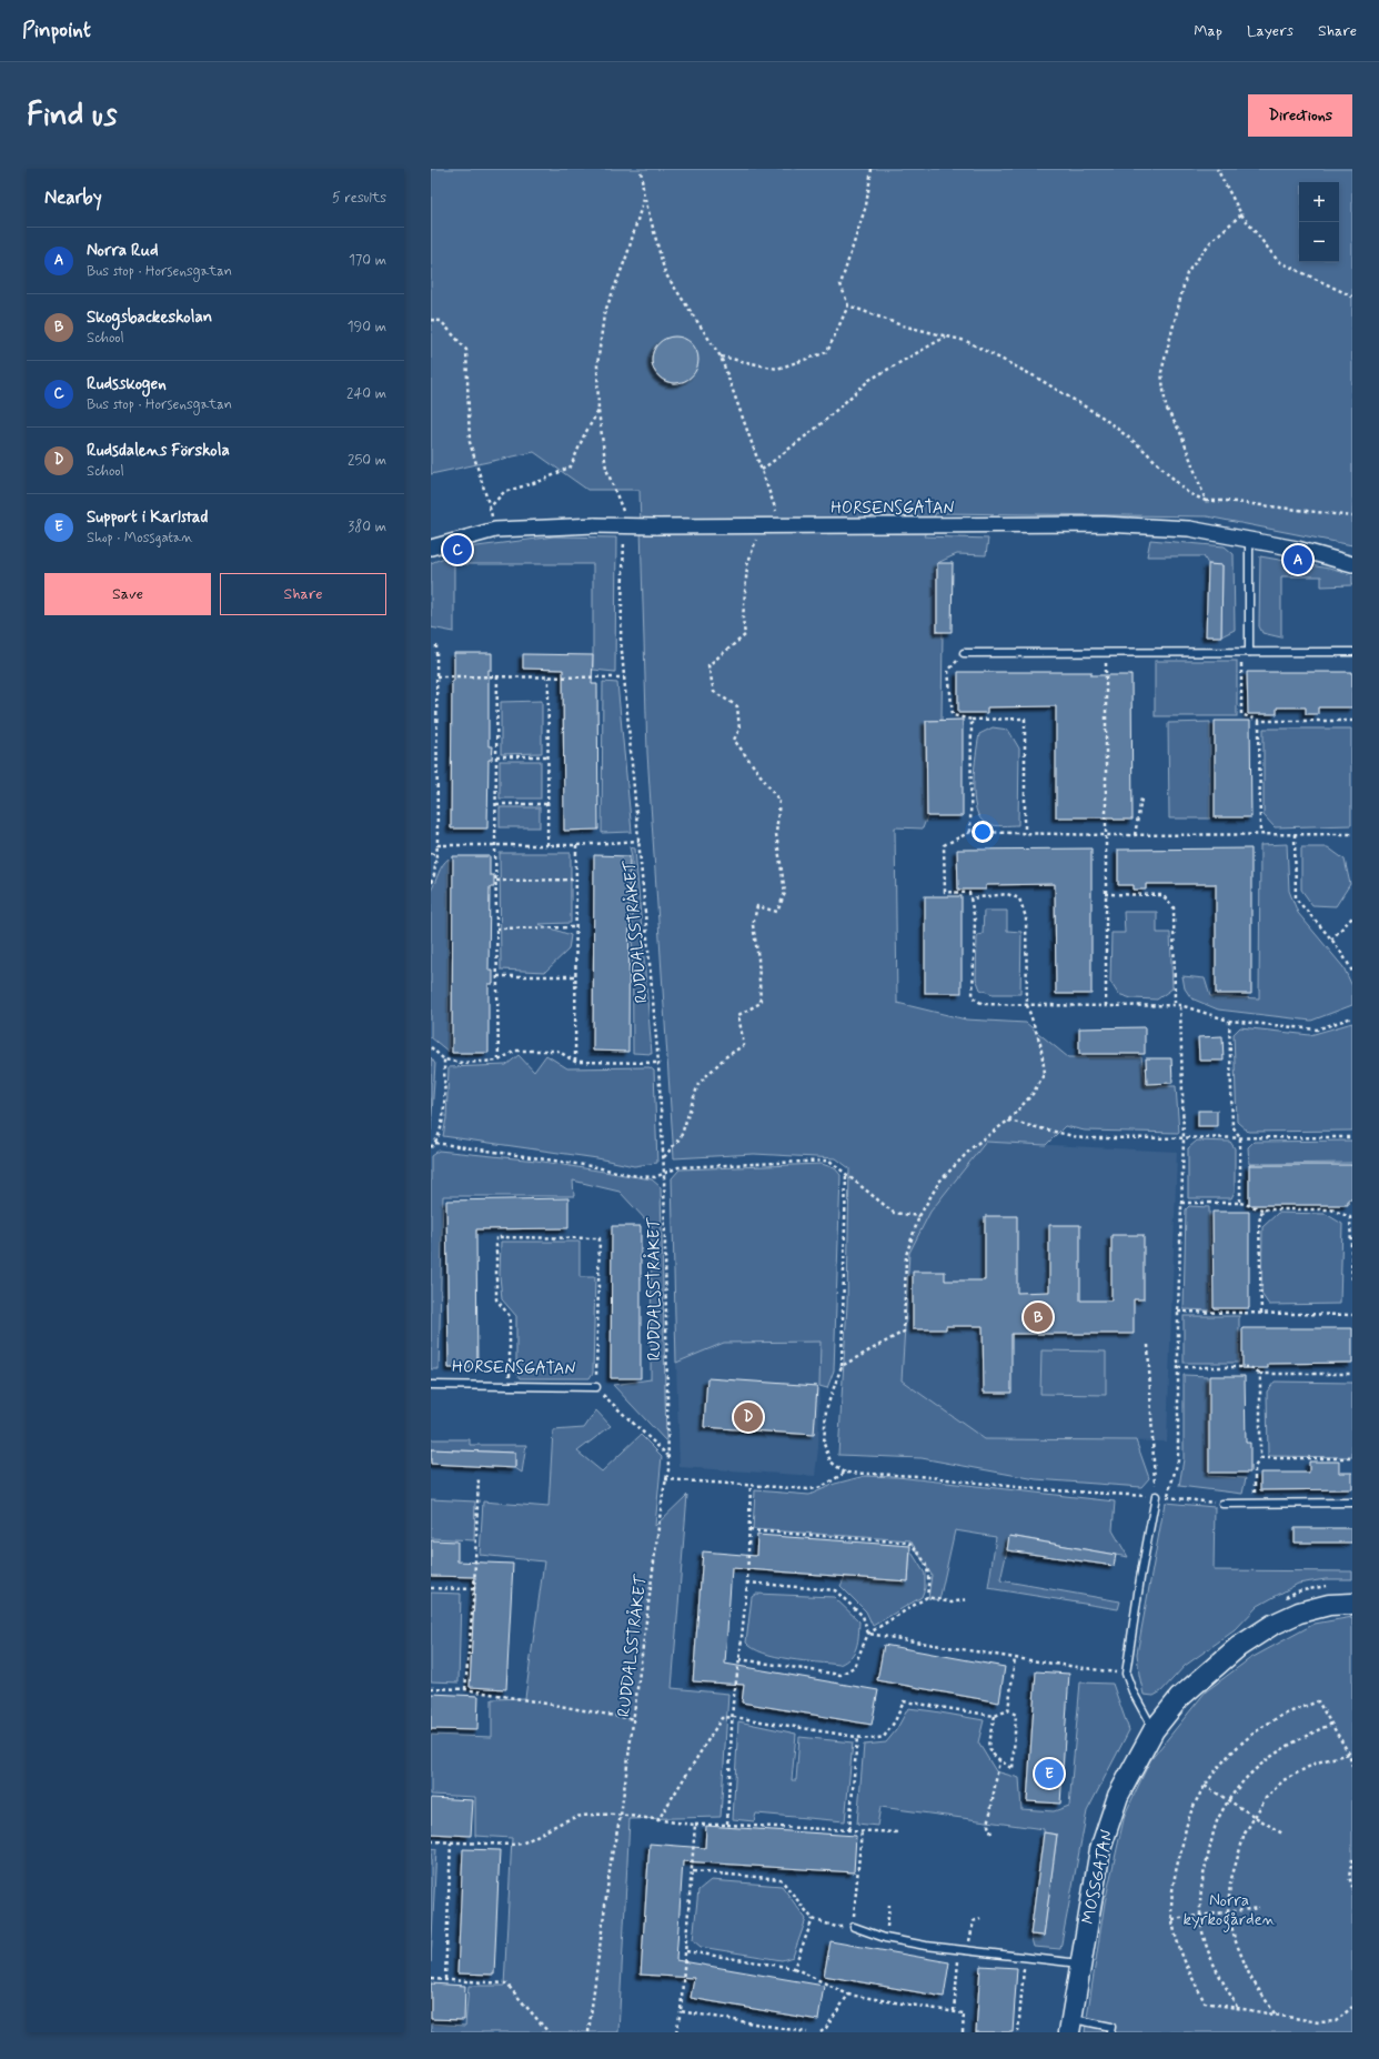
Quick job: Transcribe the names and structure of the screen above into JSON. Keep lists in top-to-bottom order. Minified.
{"streets":{"street":["HORSENSGATAN","MOSSGATAN"],"path":["RUDDALSSTRÅKET"]},"parks":["Norra kyrkogården"],"page":{"header":"Pinpoint","nav":["Map","Layers","Share"],"buttons":["Directions",["Save","Share"]],"title":"Find us","heading":["Nearby","5 results"],"map_buttons":["+","−"],"list":[{"mark":"A","name":"Norra Rud","note":"Bus stop · Horsensgatan","value":"170 m"},{"mark":"B","name":"Skogsbackeskolan","note":"School","value":"190 m"},{"mark":"C","name":"Rudsskogen","note":"Bus stop · Horsensgatan","value":"240 m"},{"mark":"D","name":"Rudsdalens Förskola","note":"School","value":"250 m"},{"mark":"E","name":"Support i Karlstad","note":"Shop · Mossgatan","value":"380 m"}],"pins":["C","A","B","D","E"]}}
